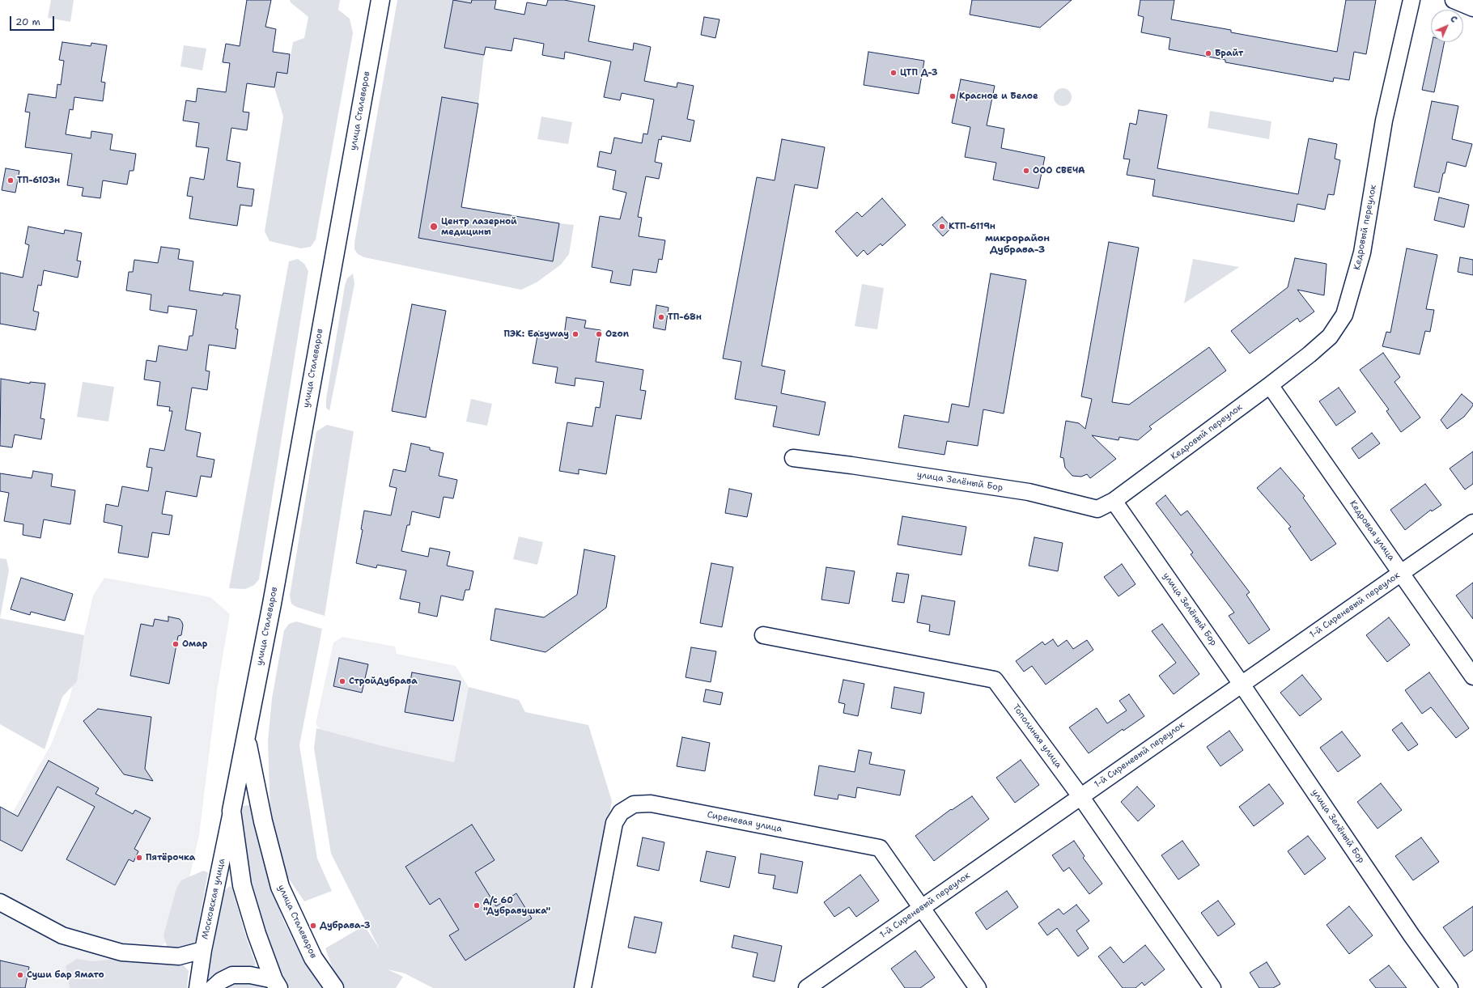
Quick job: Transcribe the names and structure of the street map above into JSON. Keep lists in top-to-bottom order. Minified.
{"streets":{"main road":["улица Сталеваров"],"street":["Кедровый переулок","улица Зелёный Бор","Кедровая улица","1-й Сиреневый переулок","Тополиная улица","Сиреневая улица","Московская улица"]},"crossings":[["улица Сталеваров","Московская улица"],["Кедровый переулок","улица Зелёный Бор"],["Кедровый переулок","Кедровая улица"],["улица Зелёный Бор","1-й Сиреневый переулок"],["Кедровая улица","1-й Сиреневый переулок"],["1-й Сиреневый переулок","Тополиная улица"],["1-й Сиреневый переулок","Сиреневая улица"]],"districts":["микрорайон Дубрава-3"],"places":["Брайт","ЦТП Д-3","Красное и Белое","ООО СВЕЧА","ТП-6103н","Центр лазерной медицины","КТП-6119н","ТП-68н","ПЭК: Easyway","Ozon","Омар","СтройДубрава","Пятёрочка","д/с 60 \"Дубравушка\"","Дубрава-3","Суши бар Ямато"],"scale_bar":"20 m","north":"top right"}
